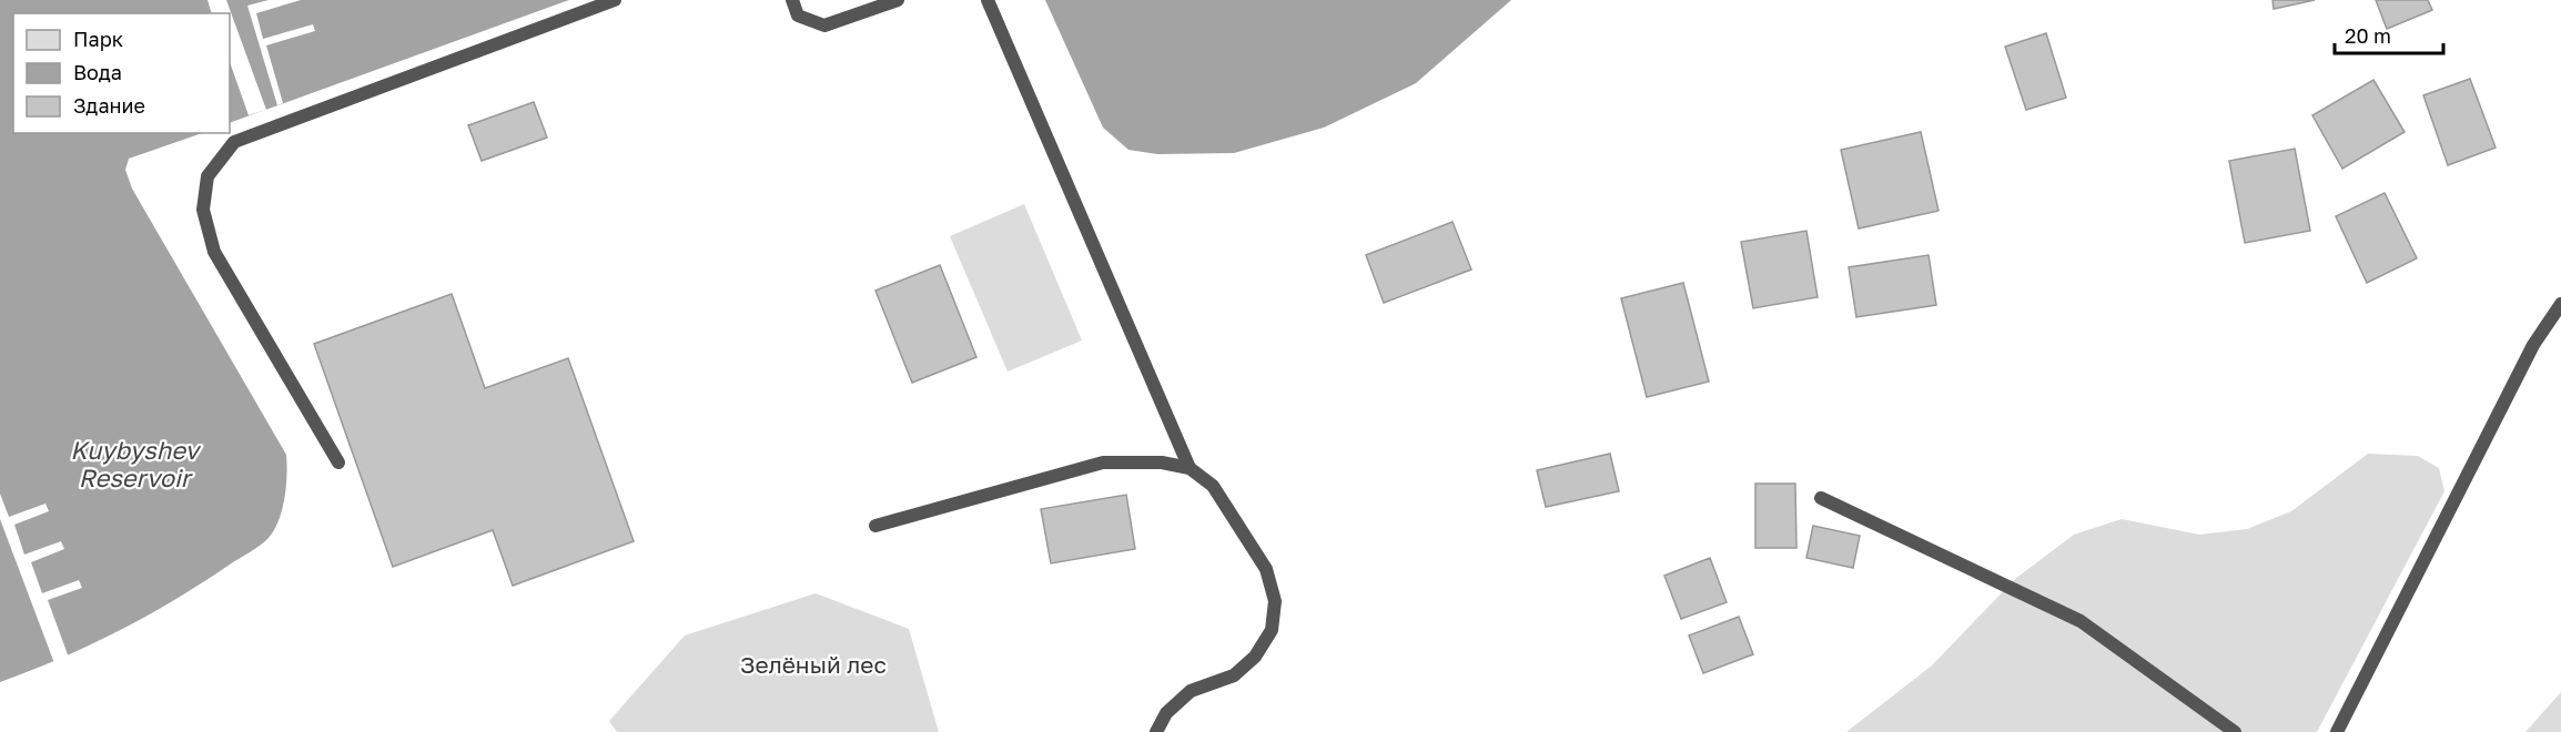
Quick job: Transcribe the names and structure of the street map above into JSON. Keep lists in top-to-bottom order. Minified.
{"water":["Kuybyshev Reservoir"],"parks":["Зелёный лес"],"legend":["Парк","Вода","Здание"],"scale_bar":"20 m"}
